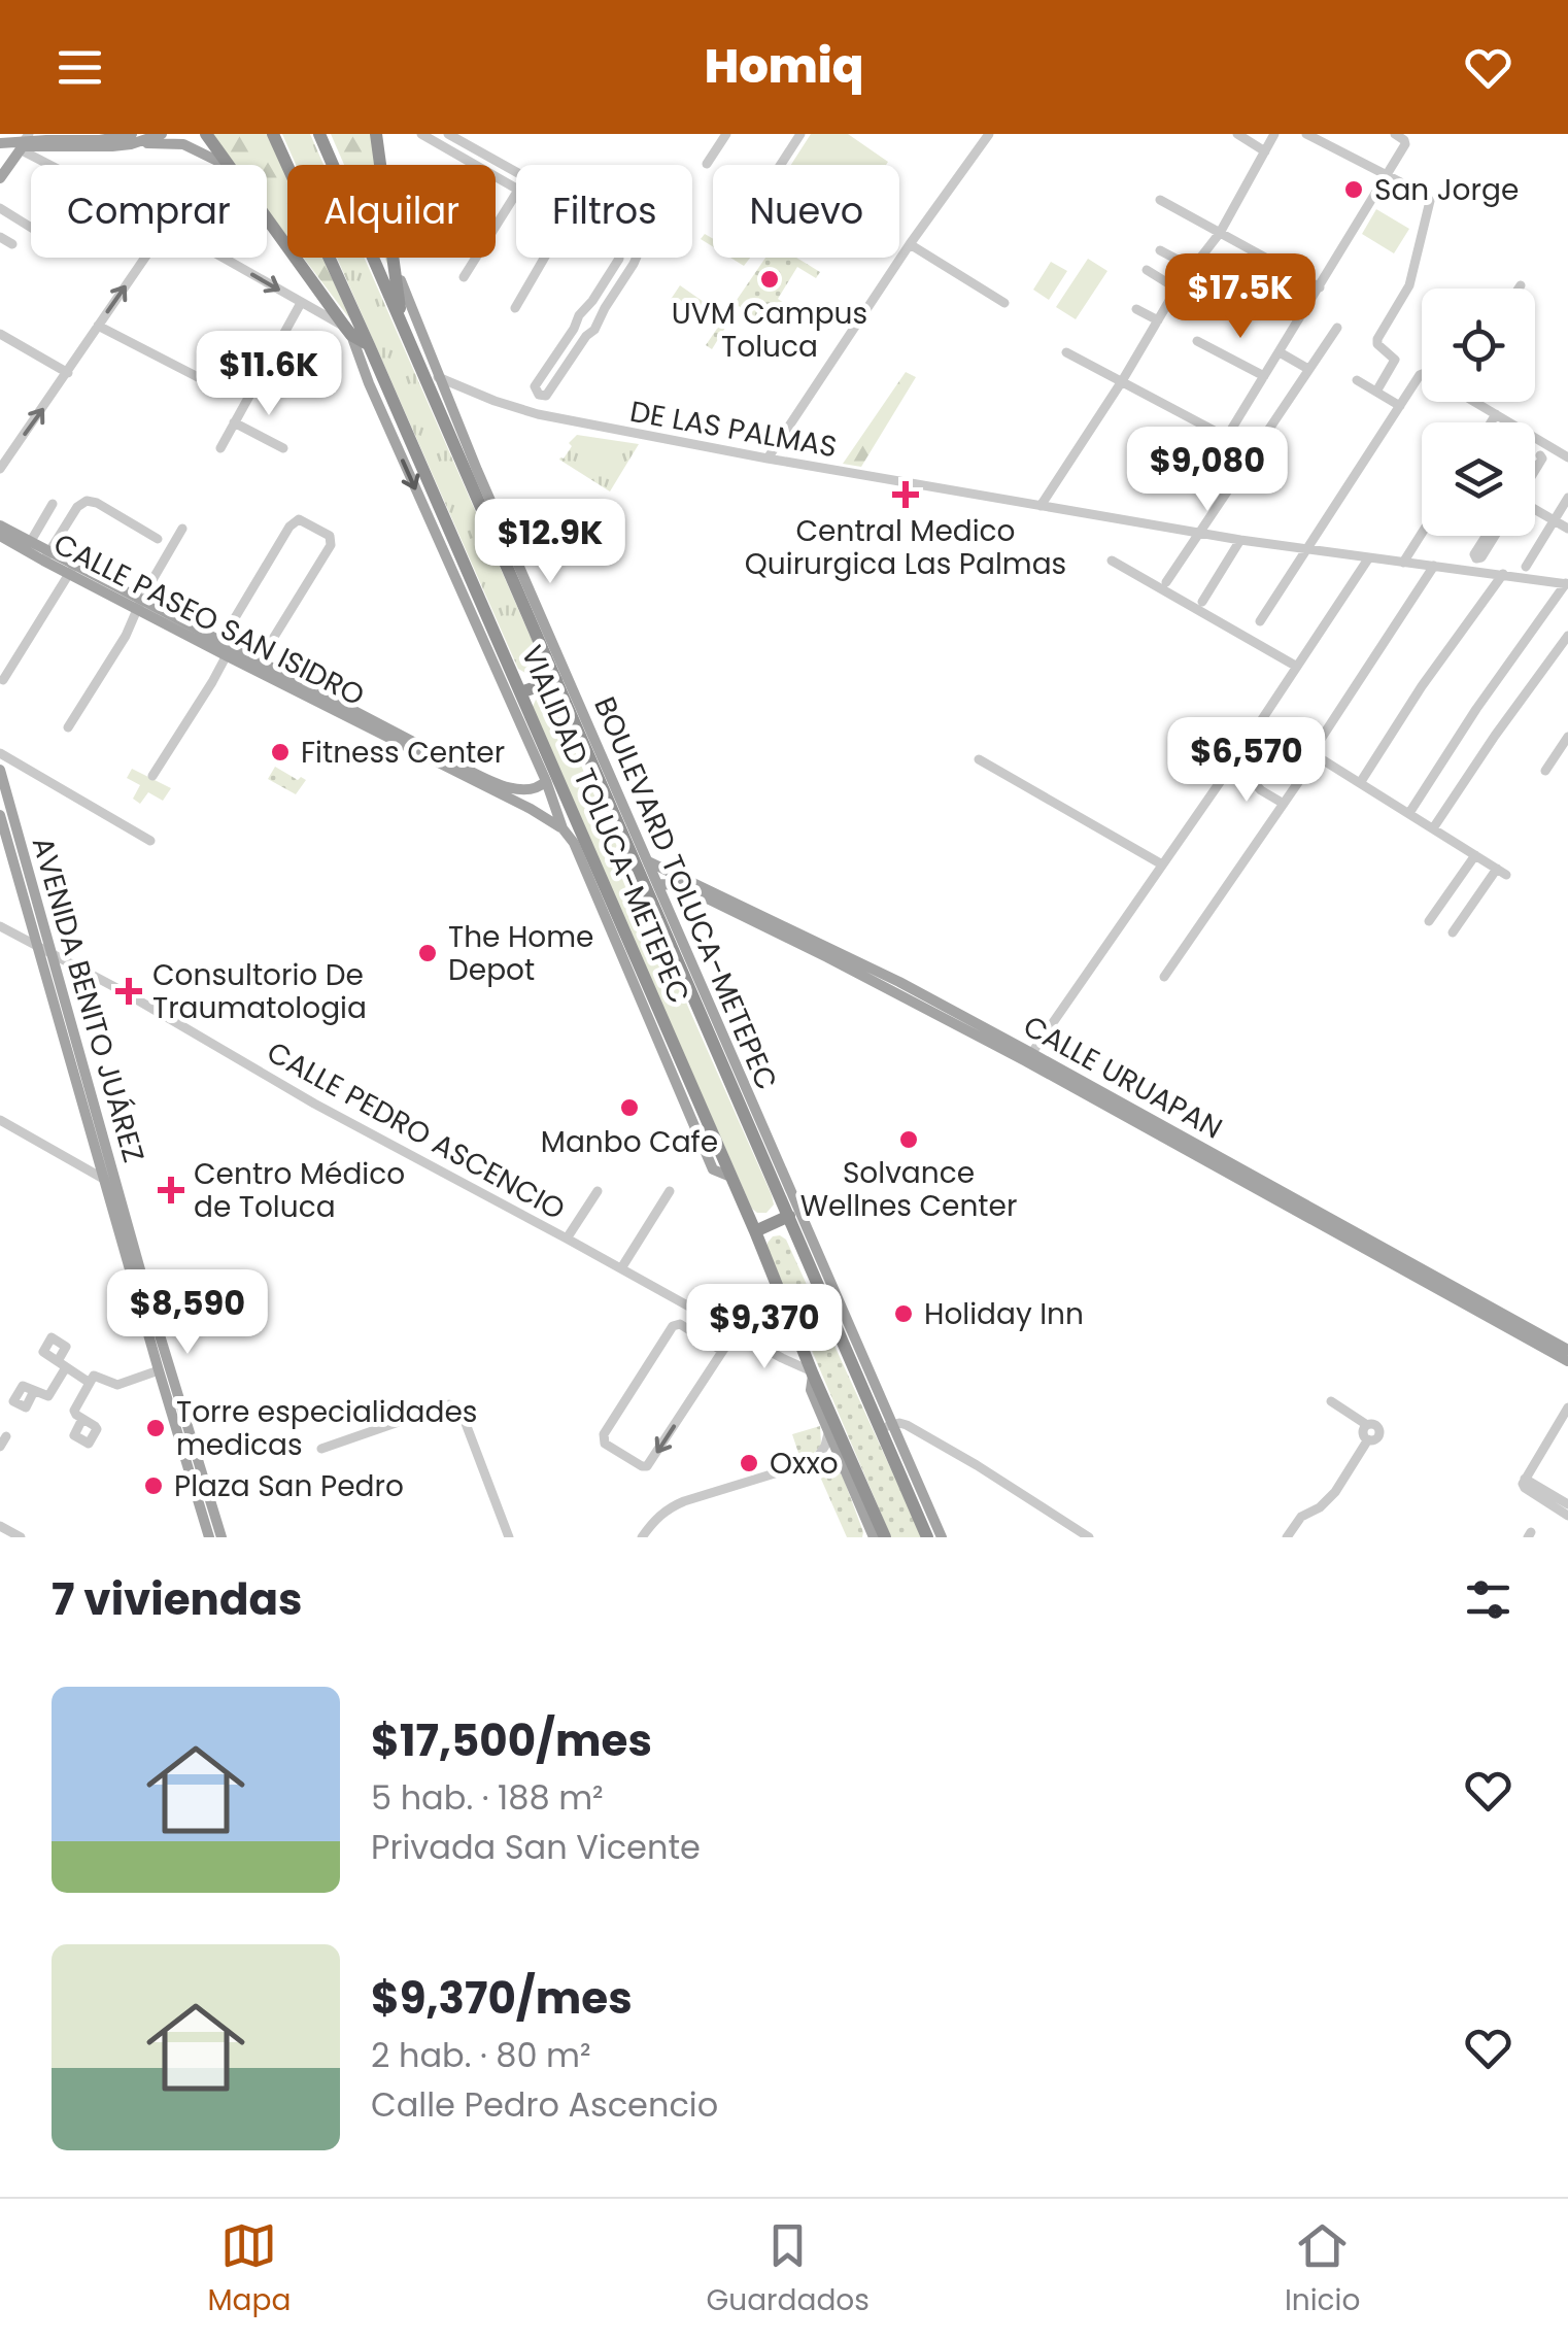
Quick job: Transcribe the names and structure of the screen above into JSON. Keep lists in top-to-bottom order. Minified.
{"streets":{"highway":["VIALIDAD TOLUCA-METEPEC"],"main road":["CALLE PASEO SAN ISIDRO","BOULEVARD TOLUCA-METEPEC","AVENIDA BENITO JUÁREZ","CALLE URUAPAN"],"street":["DE LAS PALMAS","CALLE PEDRO ASCENCIO"]},"crossings":[["DE LAS PALMAS","VIALIDAD TOLUCA-METEPEC"],["DE LAS PALMAS","BOULEVARD TOLUCA-METEPEC"],["VIALIDAD TOLUCA-METEPEC","BOULEVARD TOLUCA-METEPEC"],["VIALIDAD TOLUCA-METEPEC","CALLE PEDRO ASCENCIO"],["BOULEVARD TOLUCA-METEPEC","CALLE URUAPAN"],["AVENIDA BENITO JUÁREZ","CALLE PEDRO ASCENCIO"]],"places":{"other":["San Jorge","UVM Campus Toluca","Fitness Center","The Home Depot","Manbo Cafe","Solvance Wellnes Center","Holiday Inn","Torre especialidades medicas","Oxxo","Plaza San Pedro"],"health":["Central Medico Quirurgica Las Palmas","Consultorio De Traumatologia","Centro Médico de Toluca"]},"page":{"header":"Homiq","chip":["Comprar","Alquilar","Filtros","Nuevo"],"price":["$17.5K","$11.6K","$9,080","$12.9K","$6,570","$8,590","$9,370"],"heading":"7 viviendas","list":[{"name":"$17,500/mes","note":"5 hab. · 188 m² · Privada San Vicente"},{"name":"$9,370/mes","note":"2 hab. · 80 m² · Calle Pedro Ascencio"}],"tabs":["Mapa","Guardados","Inicio"]}}
